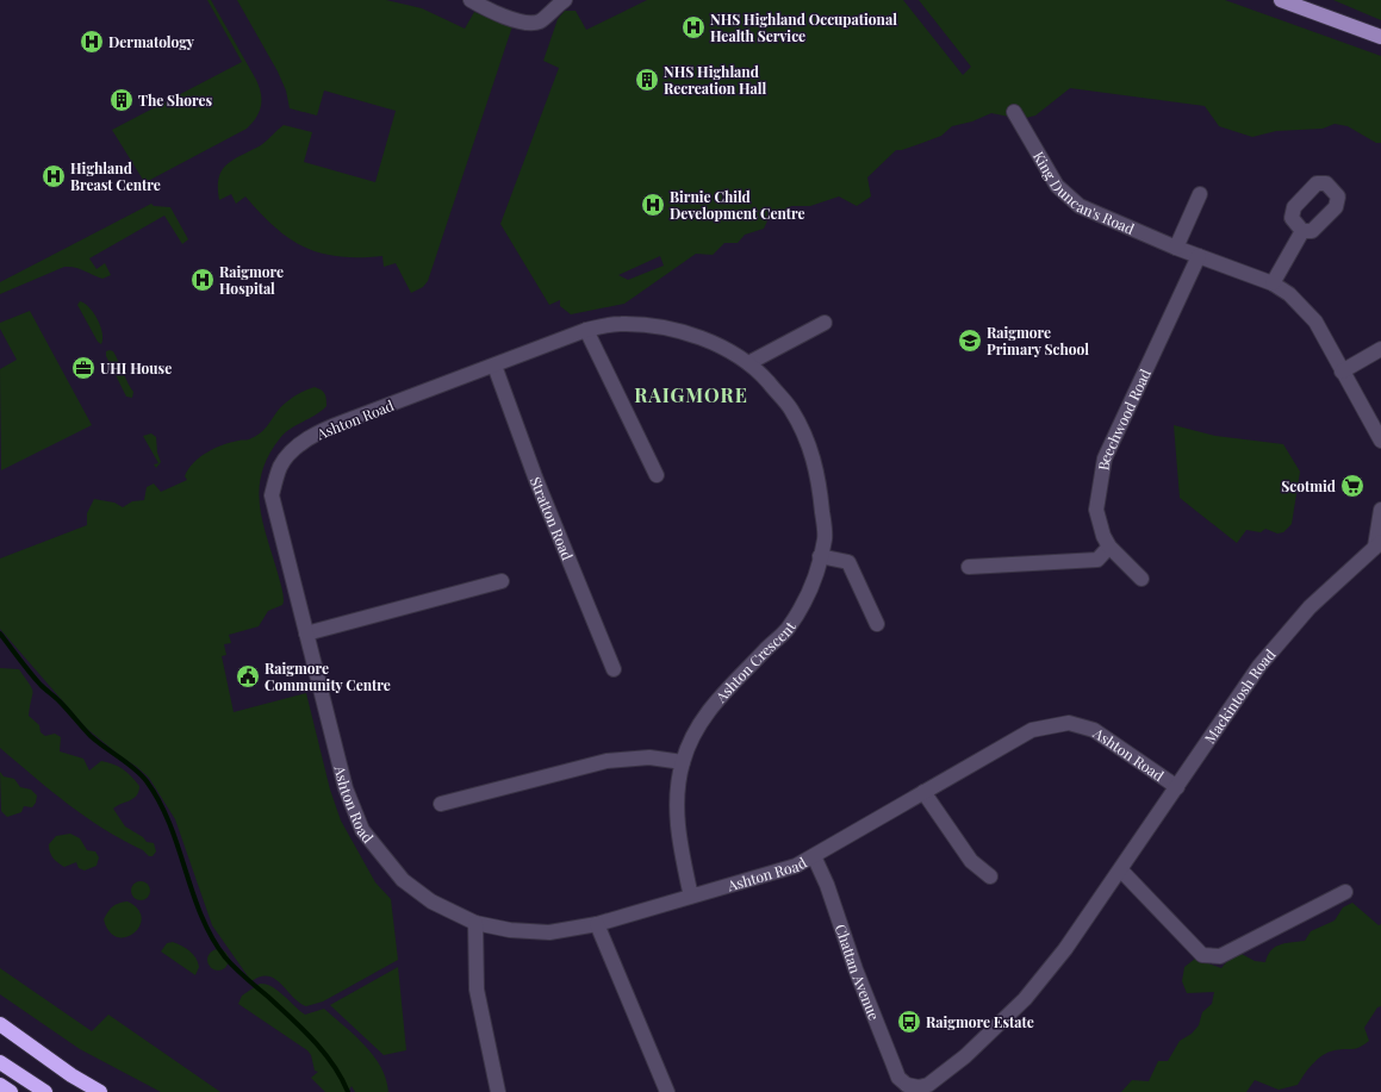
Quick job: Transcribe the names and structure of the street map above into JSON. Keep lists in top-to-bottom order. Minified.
{"streets":{"street":["King Duncan's Road","Ashton Road","Beechwood Road","Stratton Road","Ashton Crescent","Mackintosh Road","Chattan Avenue"]},"crossings":[["King Duncan's Road","Beechwood Road"],["Ashton Road","Stratton Road"],["Ashton Road","Ashton Crescent"],["Ashton Road","Mackintosh Road"],["Ashton Road","Chattan Avenue"],["Mackintosh Road","Chattan Avenue"]],"districts":["RAIGMORE"],"places":{"hospital":["NHS Highland Occupational Health Service","Dermatology","Highland Breast Centre","Birnie Child Development Centre","Raigmore Hospital"],"building":["NHS Highland Recreation Hall","The Shores"],"school or university":["Raigmore Primary School"],"office":["UHI House"],"supermarket":["Scotmid"],"public building":["Raigmore Community Centre"],"bus stop":["Raigmore Estate"]}}
